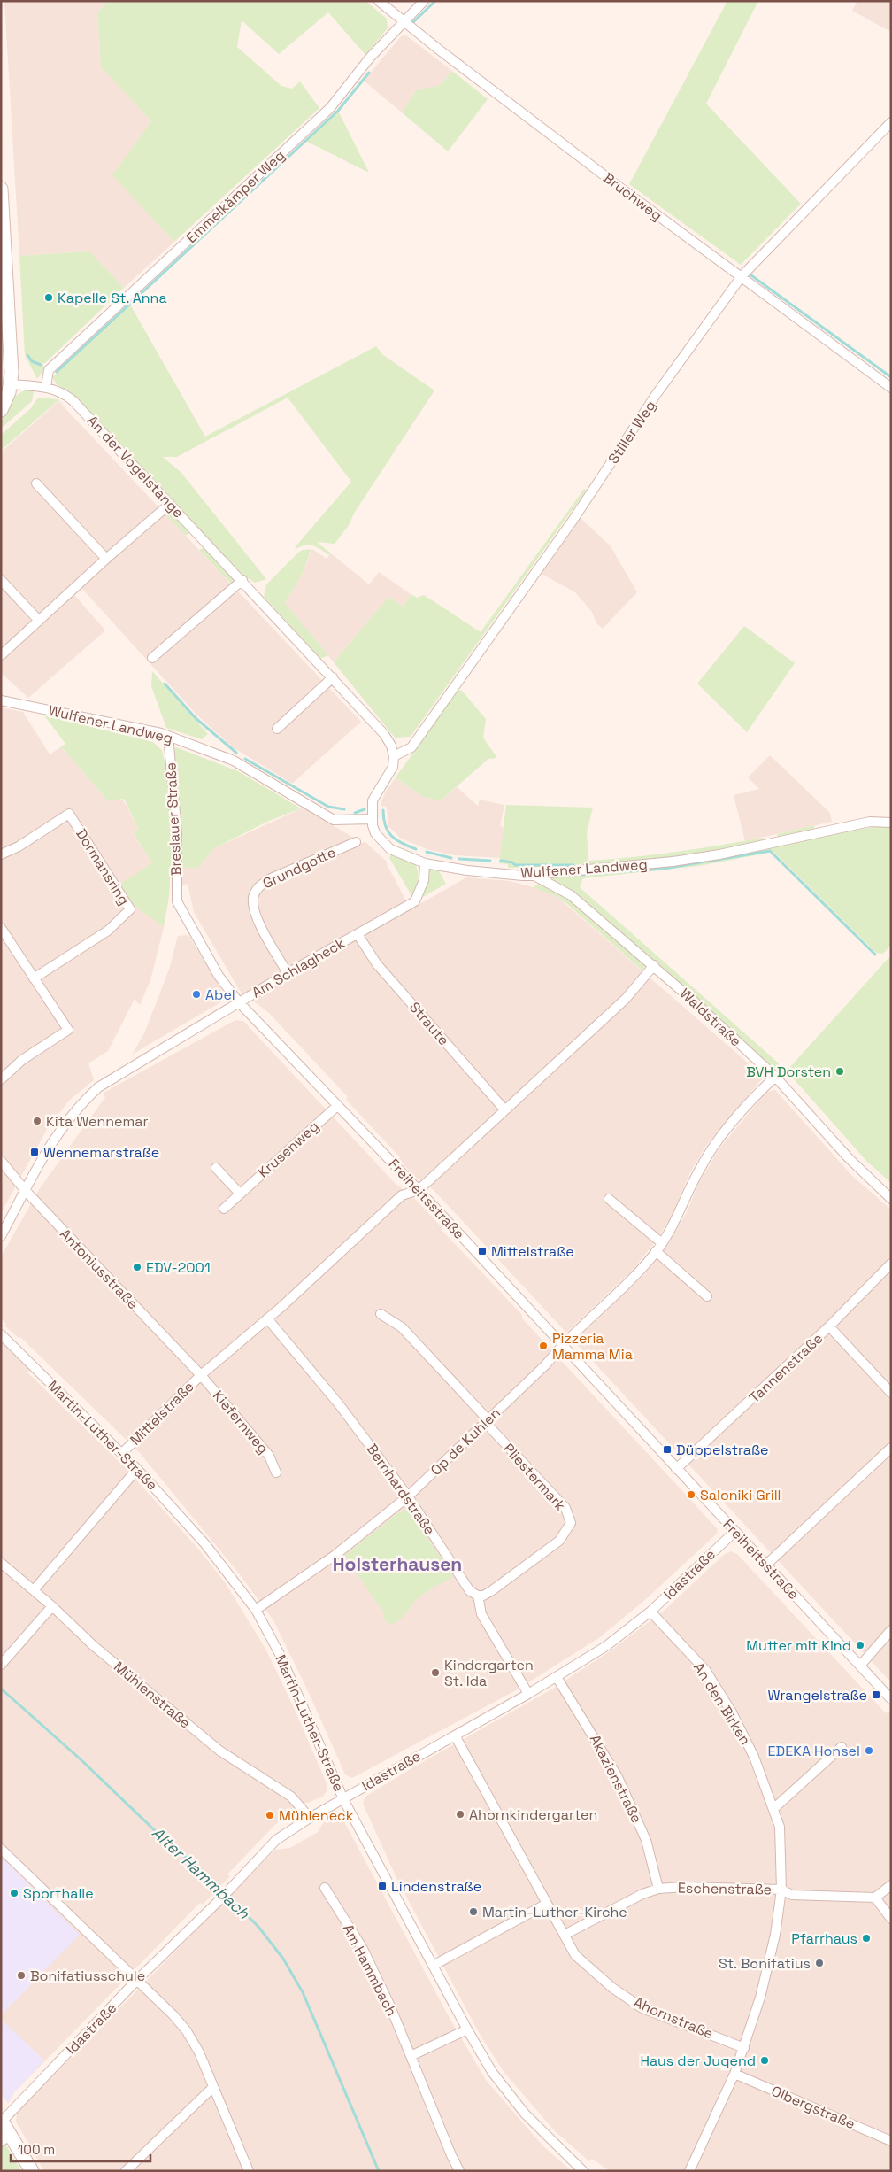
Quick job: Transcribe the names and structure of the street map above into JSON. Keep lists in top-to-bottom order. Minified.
{"streets":{"street":["Emmelkämper Weg","Bruchweg","Stiller Weg","An der Vogelstange","Wulfener Landweg","Breslauer Straße","Dormansring","Grundgotte","Am Schlagheck","Waldstraße","Straute","Krusenweg","Freiheitsstraße","Antoniusstraße","Tannenstraße","Mittelstraße","Kiefernweg","Martin-Luther-Straße","Op de Kuhlen","Pliestermark","Bernhardstraße","Idastraße","Mühlenstraße","An den Birken","Akazienstraße","Eschenstraße","Am Hammbach","Ahornstraße","Olbergstraße"]},"crossings":[["Emmelkämper Weg","Bruchweg"],["Emmelkämper Weg","An der Vogelstange"],["Bruchweg","Stiller Weg"],["Stiller Weg","An der Vogelstange"],["Wulfener Landweg","Breslauer Straße"],["Wulfener Landweg","Am Schlagheck"],["Wulfener Landweg","Waldstraße"],["Breslauer Straße","Freiheitsstraße"],["Grundgotte","Am Schlagheck"],["Am Schlagheck","Straute"],["Am Schlagheck","Freiheitsstraße"],["Am Schlagheck","Antoniusstraße"],["Waldstraße","Mittelstraße"],["Waldstraße","Op de Kuhlen"],["Straute","Mittelstraße"],["Krusenweg","Freiheitsstraße"],["Freiheitsstraße","Tannenstraße"],["Freiheitsstraße","Mittelstraße"],["Freiheitsstraße","Op de Kuhlen"],["Freiheitsstraße","Idastraße"],["Antoniusstraße","Mittelstraße"],["Antoniusstraße","Kiefernweg"],["Mittelstraße","Kiefernweg"],["Mittelstraße","Martin-Luther-Straße"],["Mittelstraße","Bernhardstraße"],["Mittelstraße","Mühlenstraße"],["Martin-Luther-Straße","Op de Kuhlen"],["Martin-Luther-Straße","Idastraße"],["Op de Kuhlen","Pliestermark"],["Op de Kuhlen","Bernhardstraße"],["Pliestermark","Bernhardstraße"],["Idastraße","Mühlenstraße"],["Idastraße","An den Birken"],["Idastraße","Akazienstraße"],["Idastraße","Ahornstraße"],["An den Birken","Eschenstraße"],["An den Birken","Ahornstraße"],["An den Birken","Olbergstraße"],["Akazienstraße","Eschenstraße"],["Eschenstraße","Ahornstraße"]],"districts":["Holsterhausen"],"water":["Alter Hammbach"],"places":{"other":["Kapelle St. Anna","Abel","BVH Dorsten","Kita Wennemar","EDV-2001","Pizzeria Mamma Mia","Saloniki Grill","Mutter mit Kind","Kindergarten St. Ida","EDEKA Honsel","Ahornkindergarten","Mühleneck","Sporthalle","Martin-Luther-Kirche","Pfarrhaus","St. Bonifatius","Bonifatiusschule","Haus der Jugend"],"transit":["Wennemarstraße","Mittelstraße","Düppelstraße","Wrangelstraße","Lindenstraße"]},"scale_bar":"100 m"}
